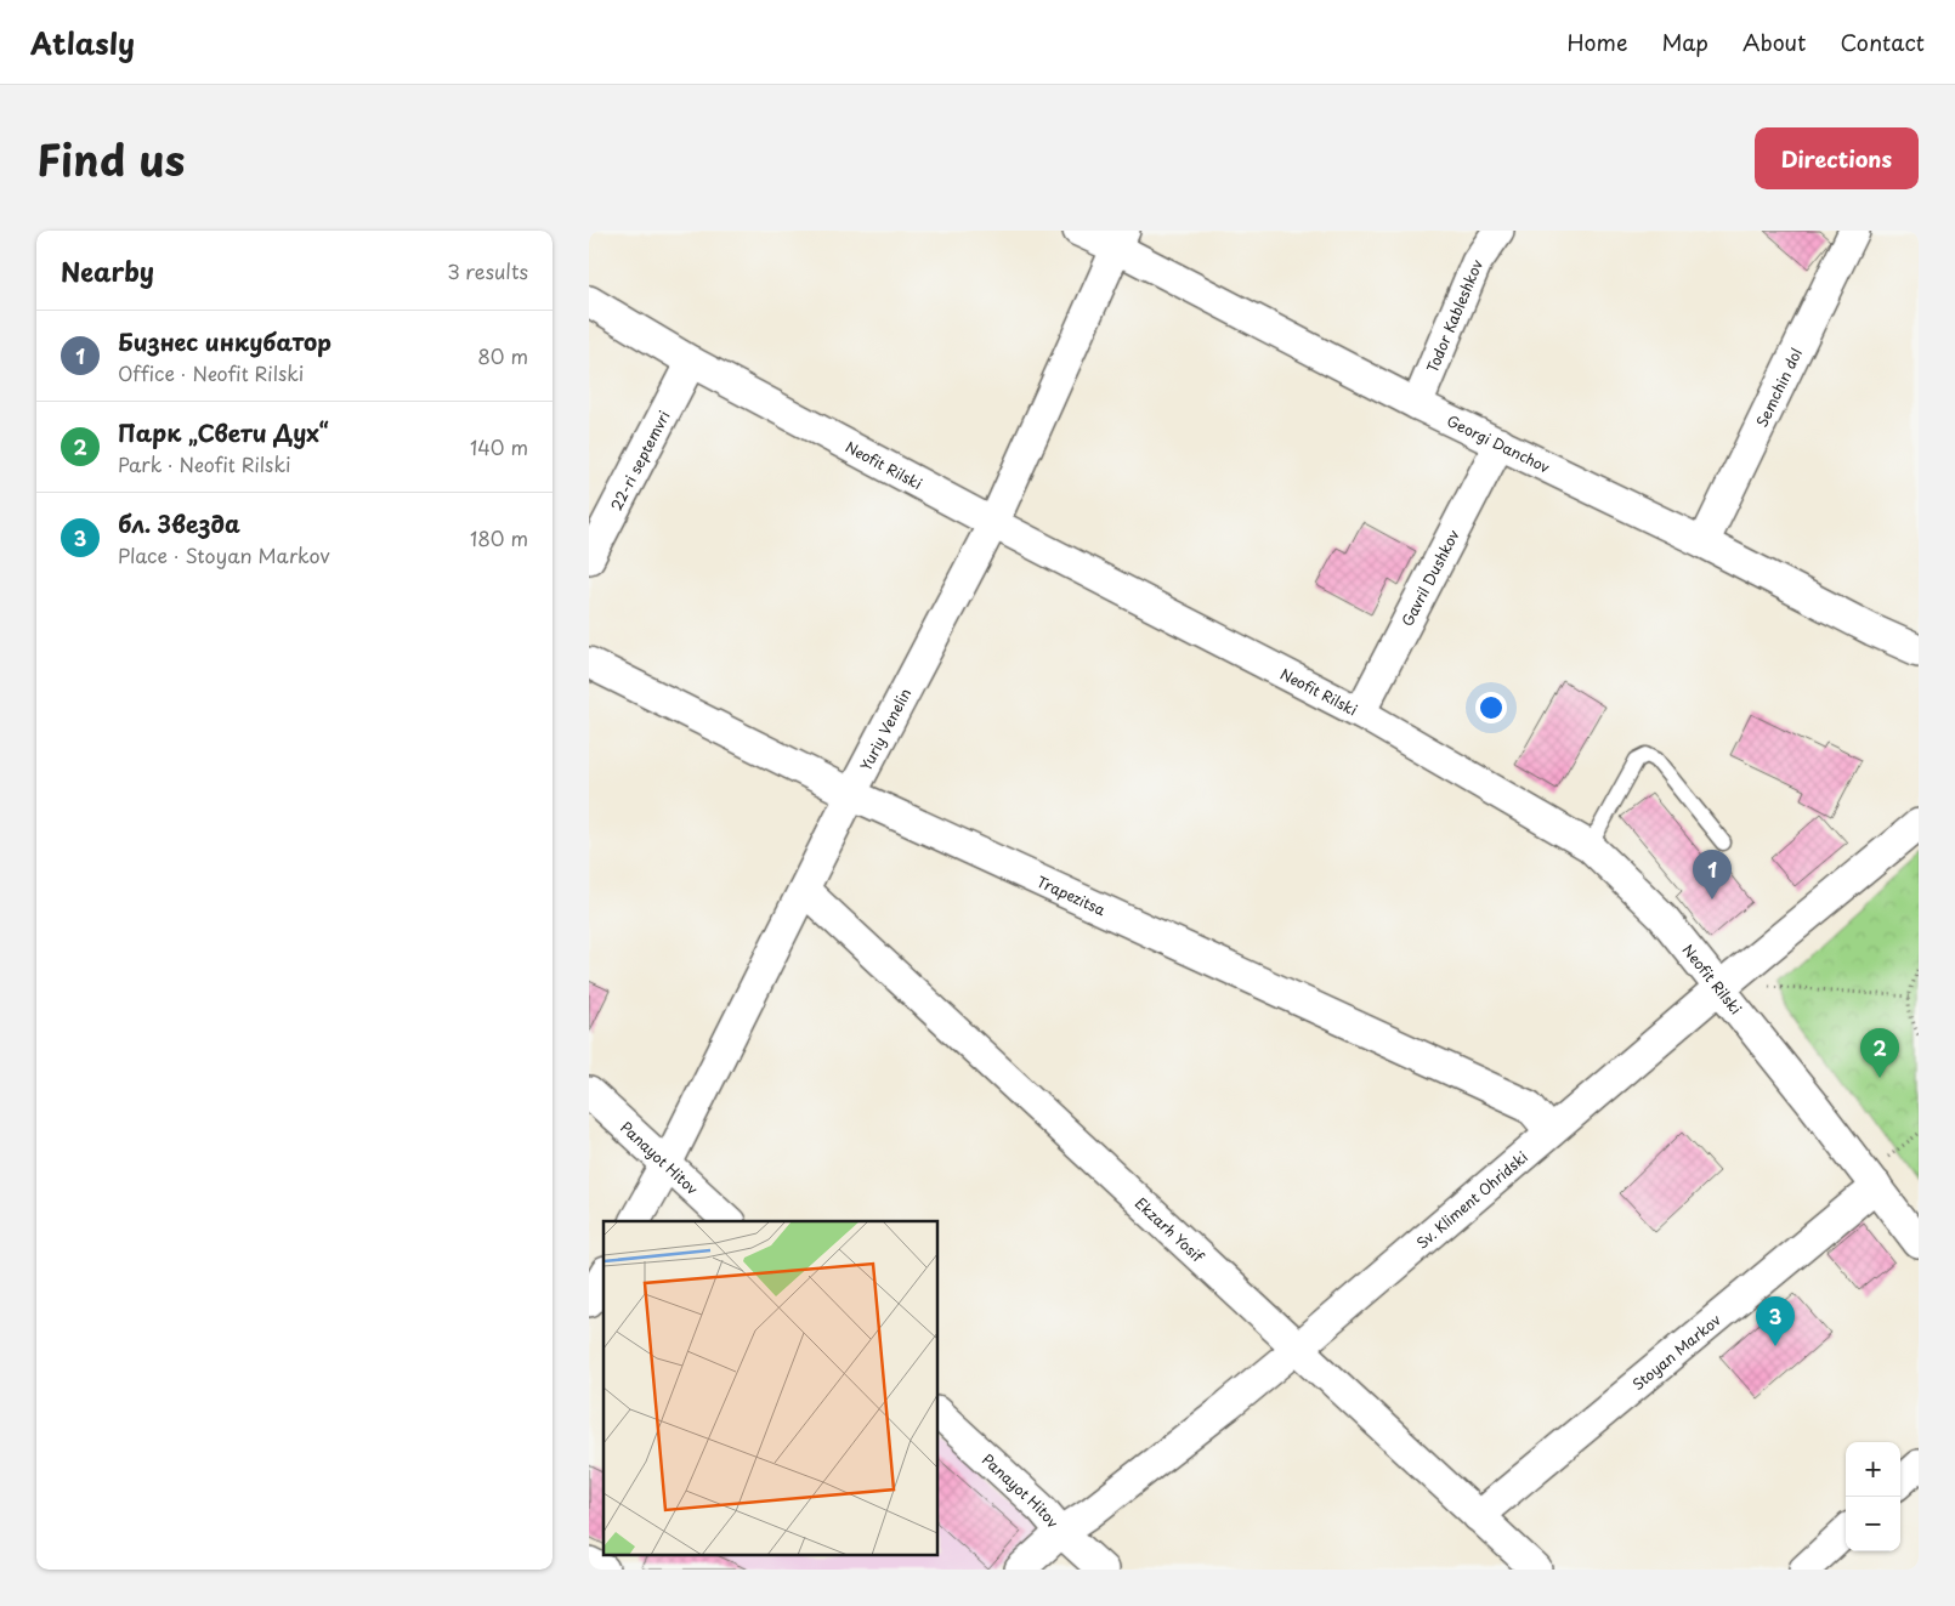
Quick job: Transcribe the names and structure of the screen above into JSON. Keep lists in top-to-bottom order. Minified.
{"streets":{"street":["Todor Kableshkov","Semchin dol","Georgi Danchov","22-ri septemvri","Neofit Rilski","Gavril Dushkov","Yuriy Venelin","Trapezitsa","Panayot Hitov","Sv. Kliment Ohridski","Ekzarh Yosif","Stoyan Markov"]},"crossings":[["Todor Kableshkov","Georgi Danchov"],["Semchin dol","Georgi Danchov"],["Georgi Danchov","Gavril Dushkov"],["Georgi Danchov","Yuriy Venelin"],["22-ri septemvri","Neofit Rilski"],["Neofit Rilski","Gavril Dushkov"],["Neofit Rilski","Yuriy Venelin"],["Neofit Rilski","Sv. Kliment Ohridski"],["Neofit Rilski","Stoyan Markov"],["Yuriy Venelin","Trapezitsa"],["Yuriy Venelin","Panayot Hitov"],["Yuriy Venelin","Ekzarh Yosif"],["Trapezitsa","Sv. Kliment Ohridski"],["Panayot Hitov","Sv. Kliment Ohridski"],["Sv. Kliment Ohridski","Ekzarh Yosif"],["Ekzarh Yosif","Stoyan Markov"]],"page":{"header":"Atlasly","nav":["Home","Map","About","Contact"],"title":"Find us","buttons":"Directions","heading":["Nearby","3 results"],"list":[{"mark":"1","name":"Бизнес инкубатор","note":"Office · Neofit Rilski","value":"80 m"},{"mark":"2","name":"Парк „Свети Дух“","note":"Park · Neofit Rilski","value":"140 m"},{"mark":"3","name":"бл. Звезда","note":"Place · Stoyan Markov","value":"180 m"}],"pins":["1","2","3"],"map_buttons":["+","−"]}}
